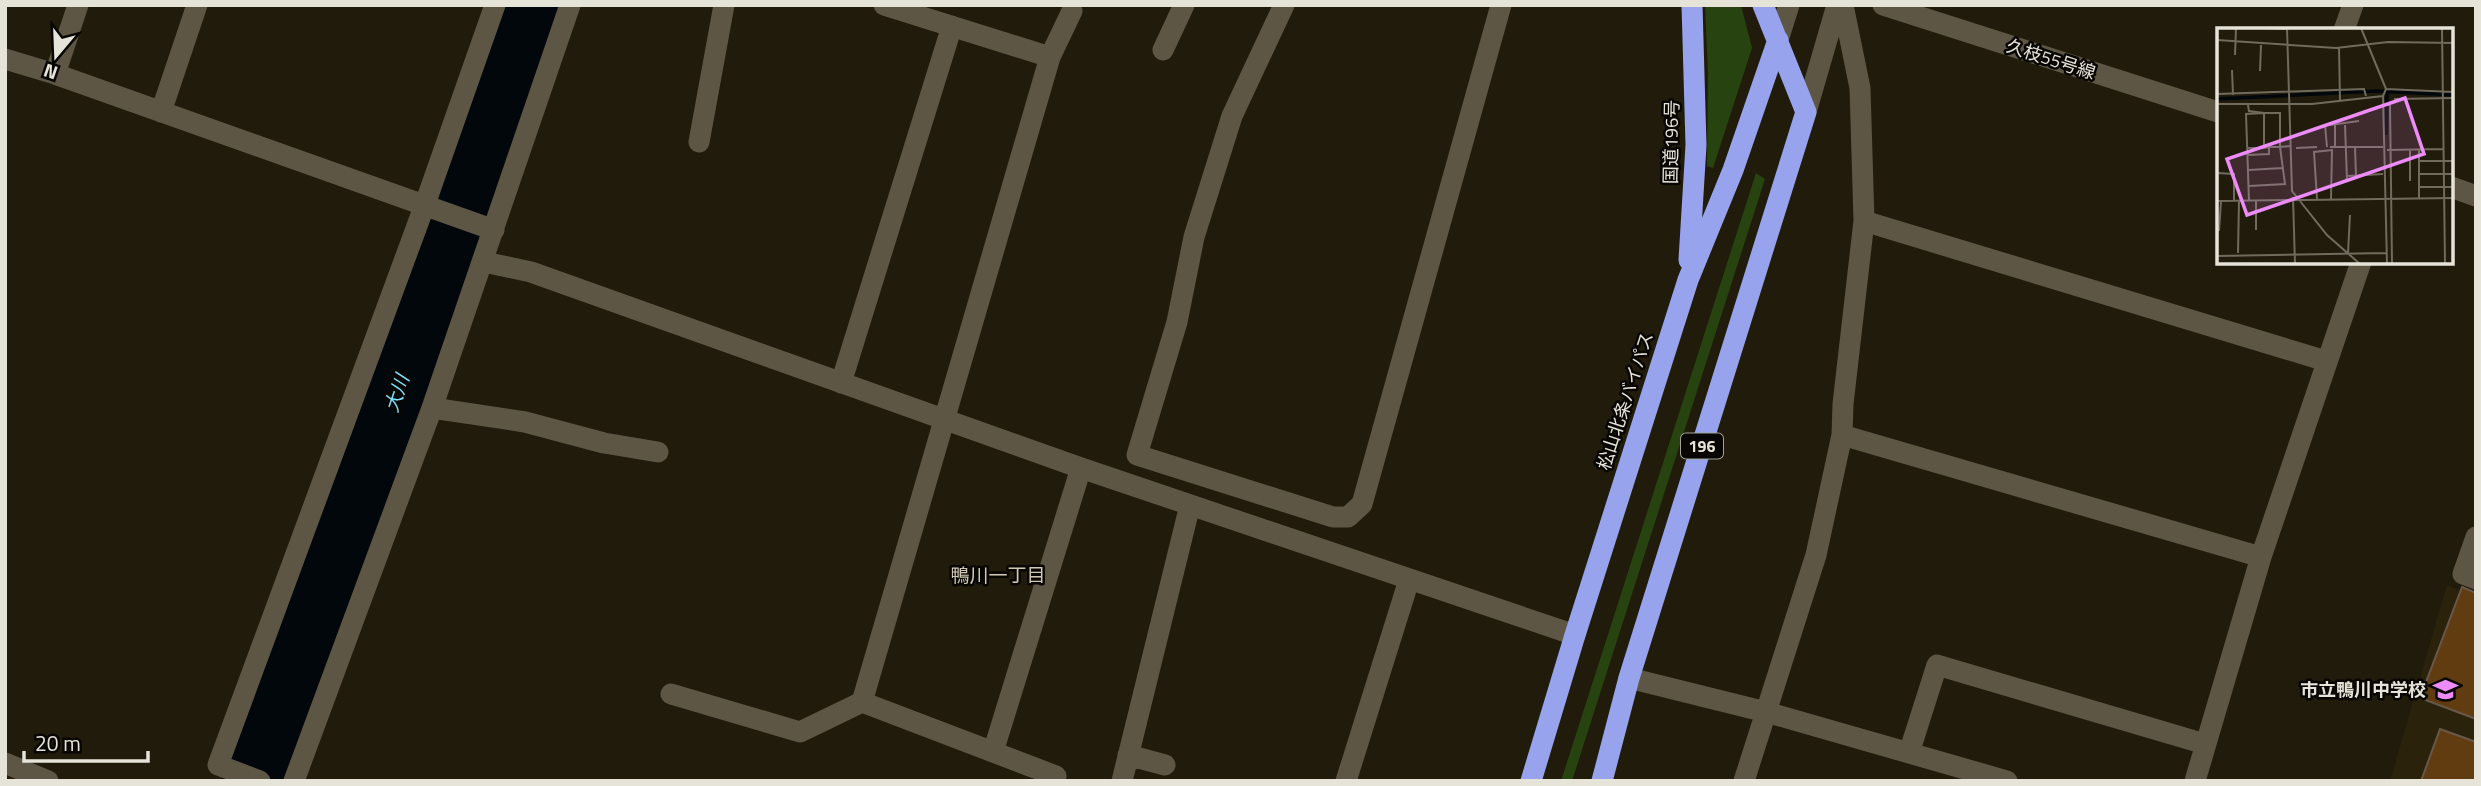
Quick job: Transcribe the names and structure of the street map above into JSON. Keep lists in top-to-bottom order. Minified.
{"streets":{"highway":["国道196号","松山北条バイパス","196"],"street":["久枝55号線"]},"crossings":[["国道196号","松山北条バイパス"]],"districts":["鴨川一丁目"],"water":["大川"],"places":{"school or university":["市立鴨川中学校"]},"scale_bar":"20 m","north":"bottom"}
